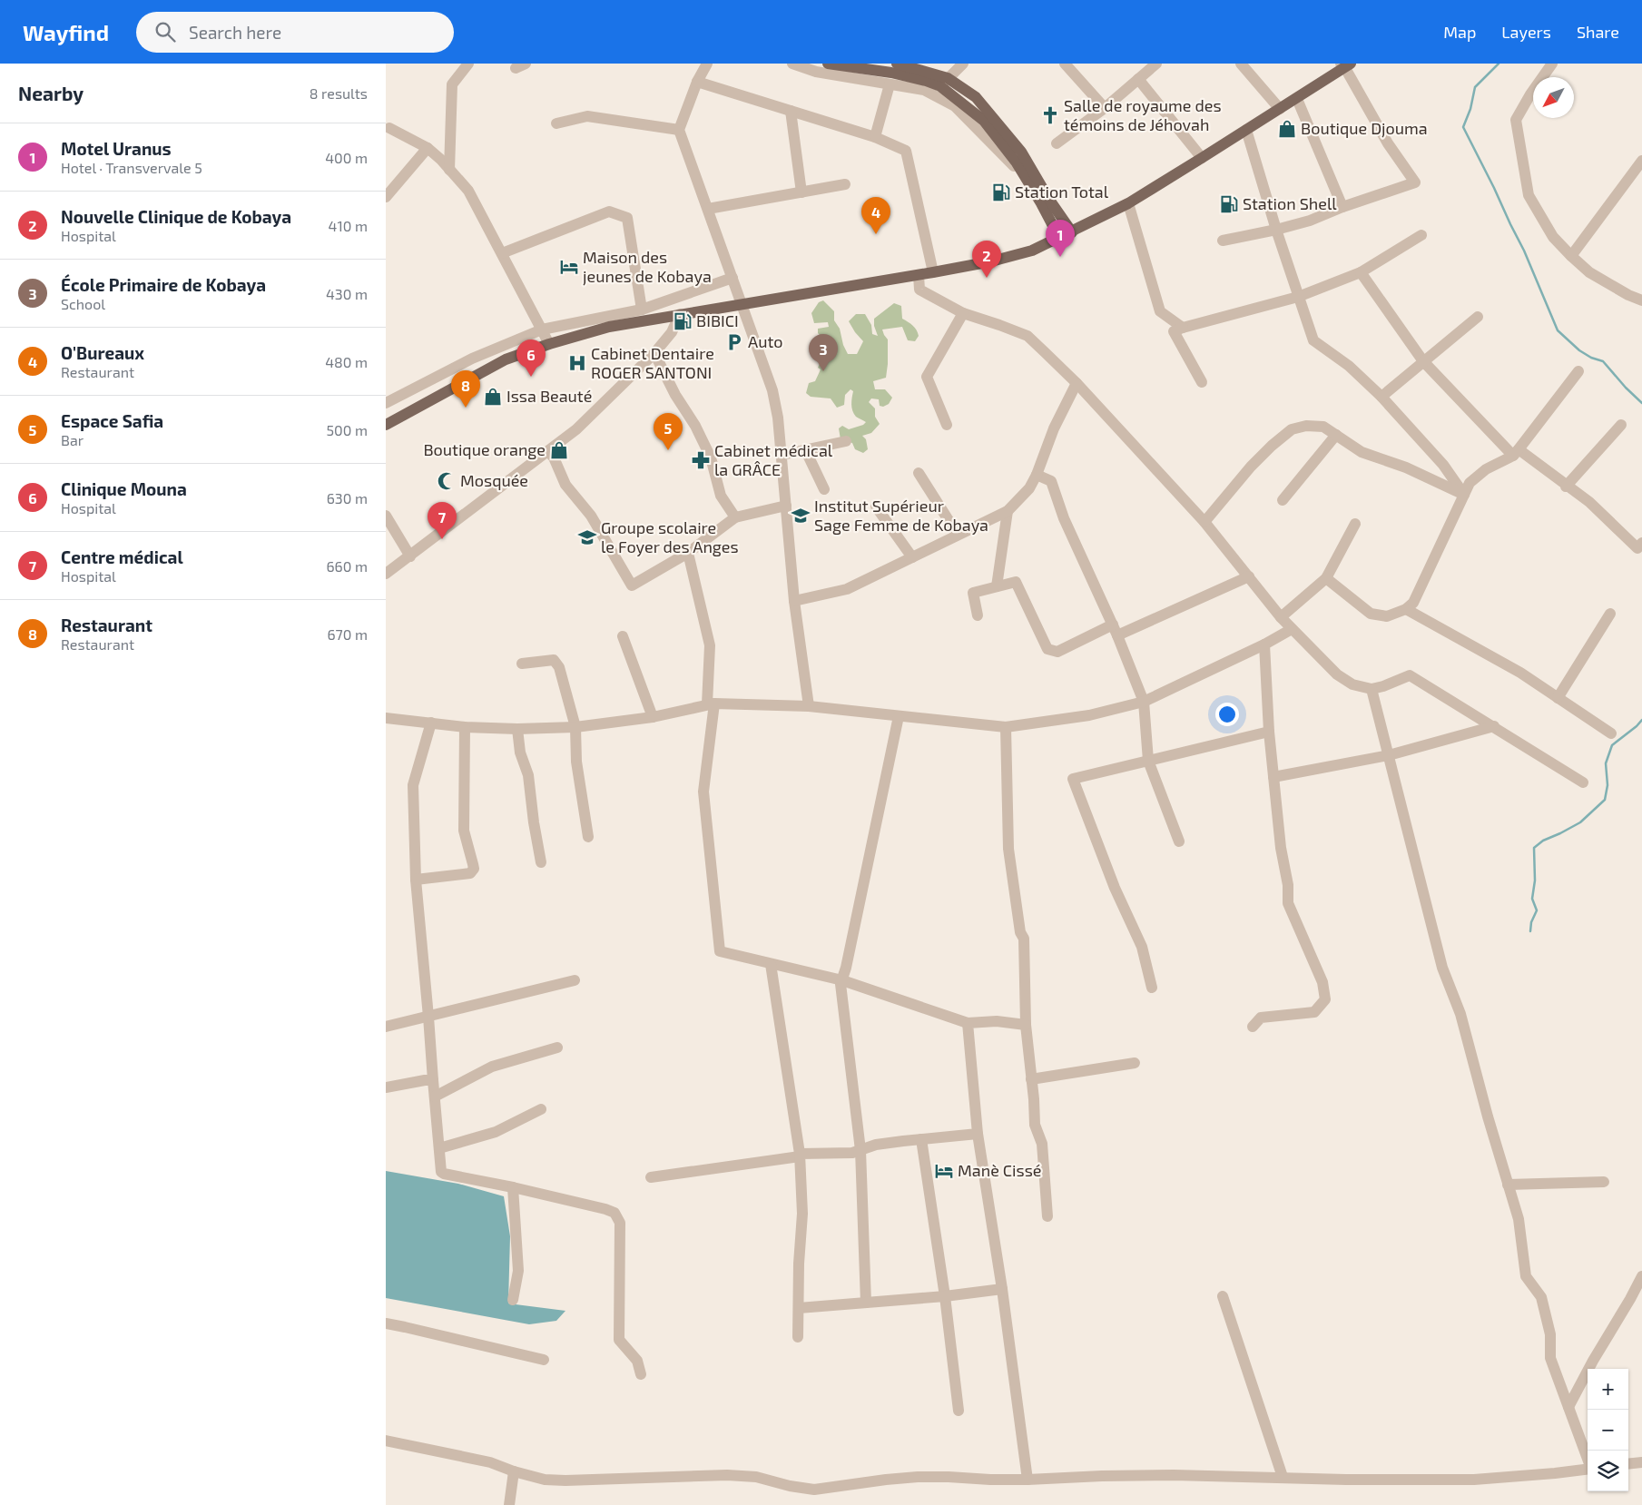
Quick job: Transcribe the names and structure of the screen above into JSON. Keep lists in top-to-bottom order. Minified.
{"places":{"church":["Salle de royaume des témoins de Jéhovah"],"shop":["Boutique Djouma","Issa Beauté","Boutique orange"],"fuel station":["Station Total","Station Shell","BIBICI"],"hotel":["Maison des jeunes de Kobaya","Manè Cissé"],"parking":["Auto"],"hospital":["Cabinet Dentaire ROGER SANTONI"],"pharmacy":["Cabinet médical la GRÂCE"],"mosque":["Mosquée"],"school or university":["Institut Supérieur Sage Femme de Kobaya","Groupe scolaire le Foyer des Anges"]},"north":"bottom left","page":{"header":"Wayfind","search":"Search here","nav":["Map","Layers","Share"],"heading":["Nearby","8 results"],"list":[{"mark":"1","name":"Motel Uranus","note":"Hotel · Transvervale 5","value":"400 m"},{"mark":"2","name":"Nouvelle Clinique de Kobaya","note":"Hospital","value":"410 m"},{"mark":"3","name":"École Primaire de Kobaya","note":"School","value":"430 m"},{"mark":"4","name":"O'Bureaux","note":"Restaurant","value":"480 m"},{"mark":"5","name":"Espace Safia","note":"Bar","value":"500 m"},{"mark":"6","name":"Clinique Mouna","note":"Hospital","value":"630 m"},{"mark":"7","name":"Centre médical","note":"Hospital","value":"660 m"},{"mark":"8","name":"Restaurant","note":"Restaurant","value":"670 m"}],"pins":["4","1","2","3","6","8","5","7"],"map_buttons":["+","−"]}}
